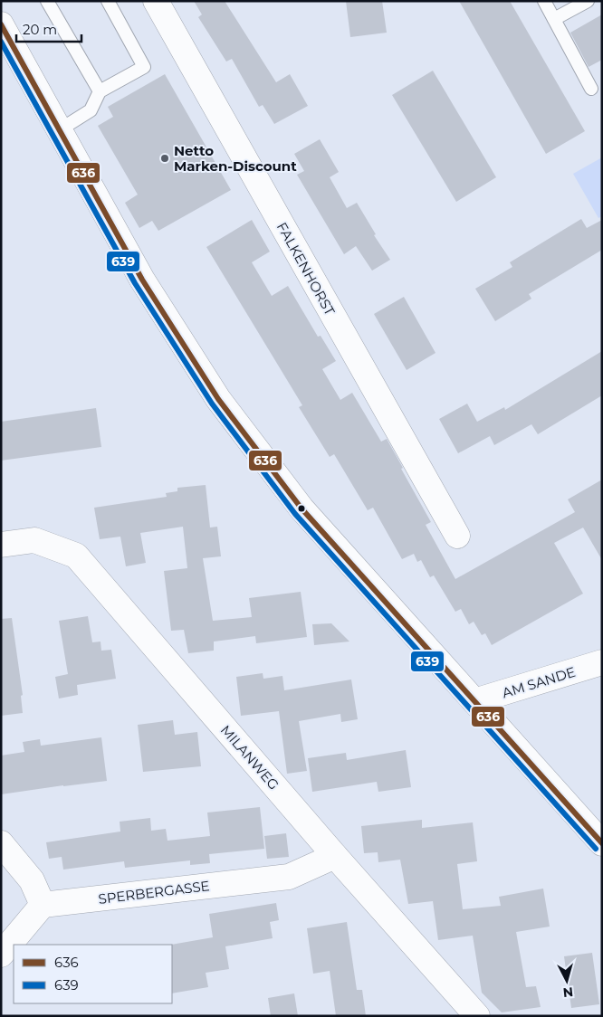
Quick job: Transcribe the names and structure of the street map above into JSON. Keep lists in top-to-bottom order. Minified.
{"streets":{"street":["FALKENHORST","AM SANDE","MILANWEG","SPERBERGASSE"]},"crossings":[["MILANWEG","SPERBERGASSE"]],"places":["Netto Marken-Discount"],"lines":["transit line 636","transit line 639"],"legend":["636","639"],"scale_bar":"20 m","north":"bottom"}
